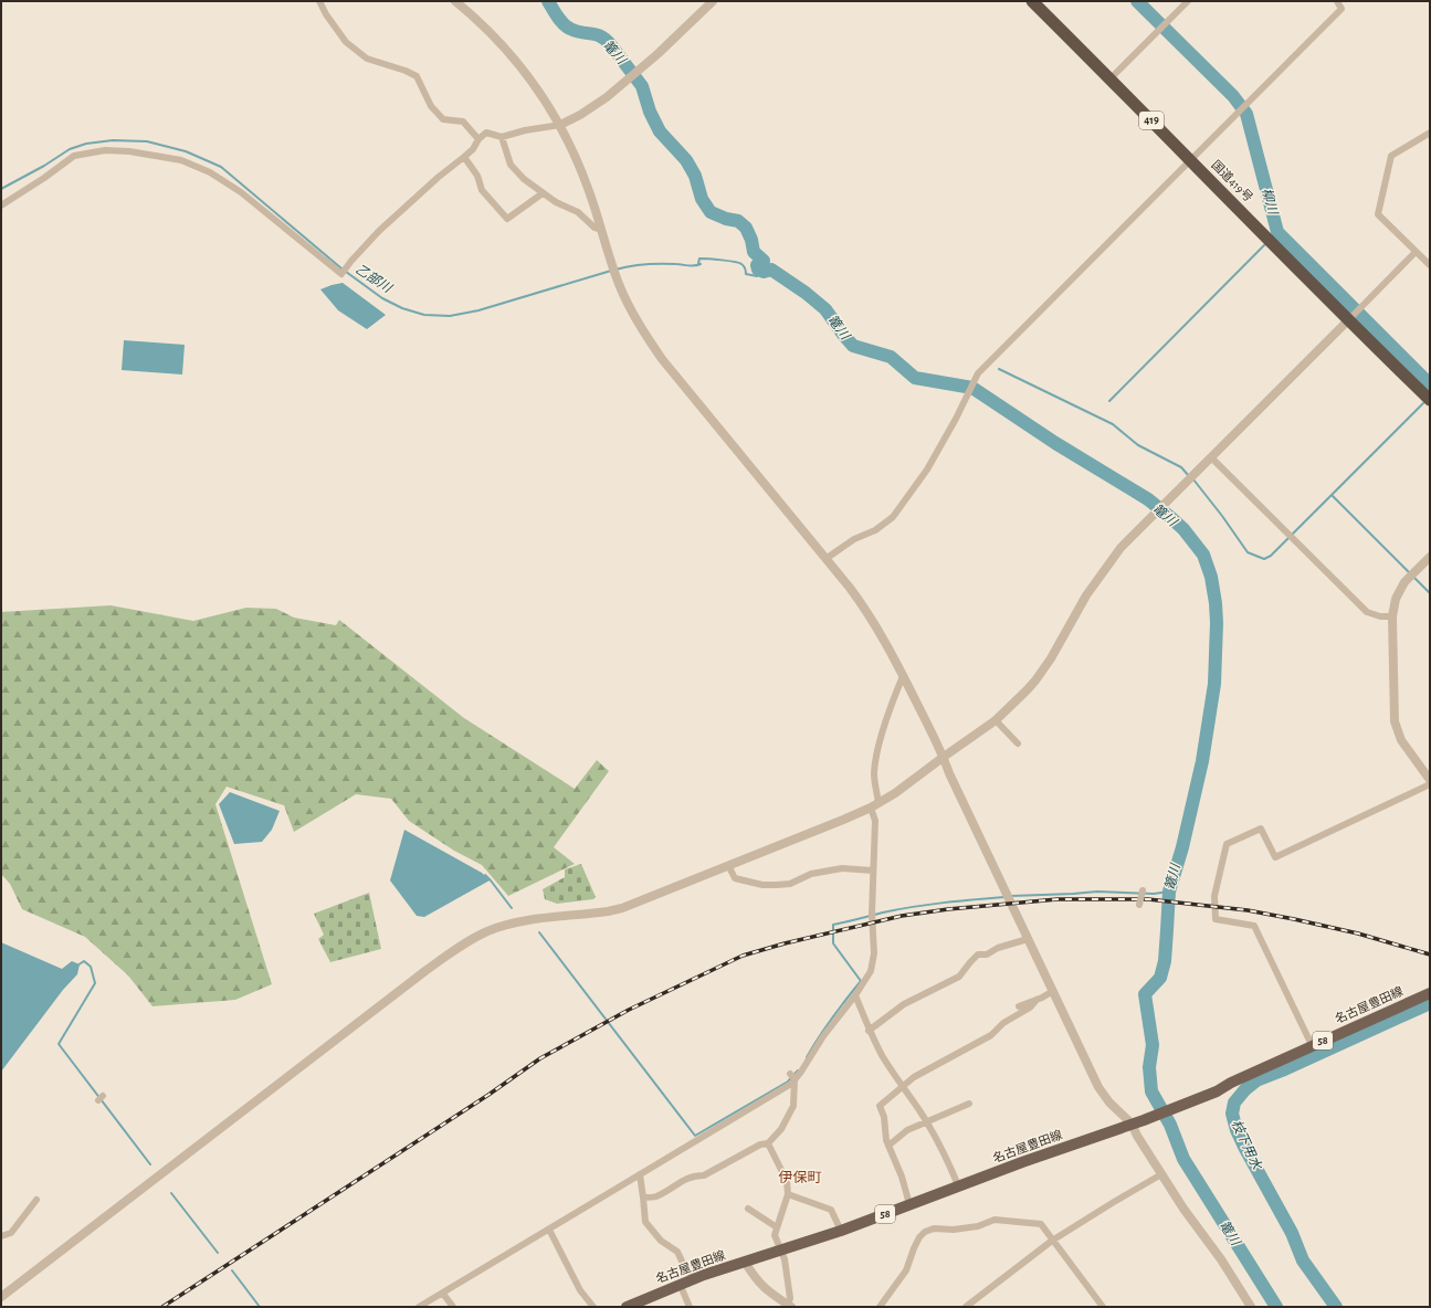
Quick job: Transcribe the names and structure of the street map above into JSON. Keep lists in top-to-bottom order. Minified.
{"streets":{"highway":["419","国道419号"],"main road":["名古屋豊田線","58"]},"districts":["伊保町"],"water":["篭川","柳川","乙部川","枝下用水"]}
